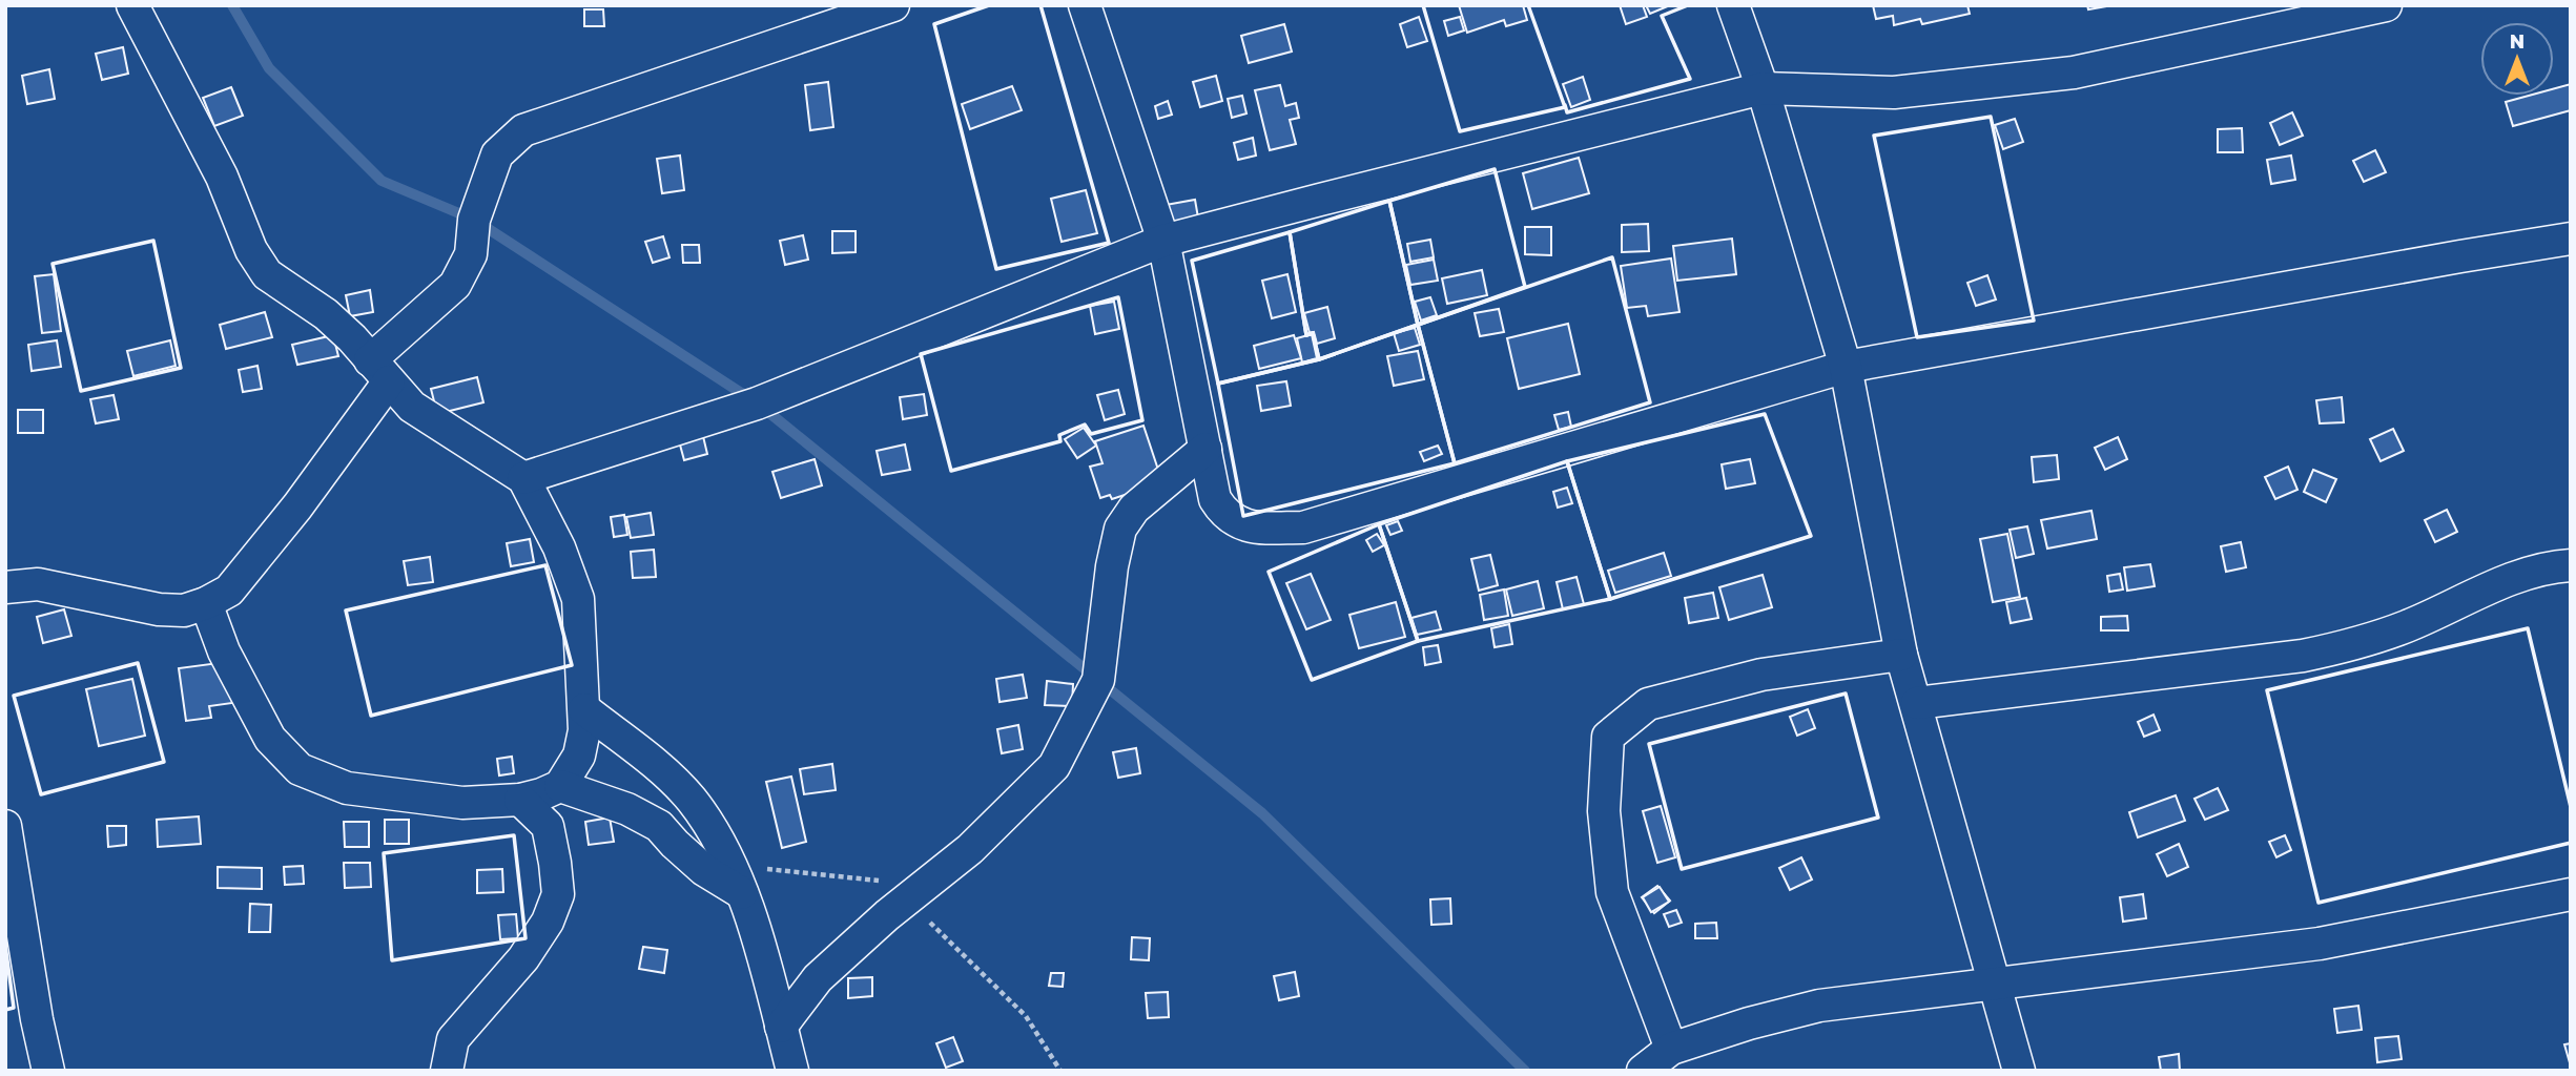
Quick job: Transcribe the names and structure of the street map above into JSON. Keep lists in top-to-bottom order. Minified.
{"north":"top"}
